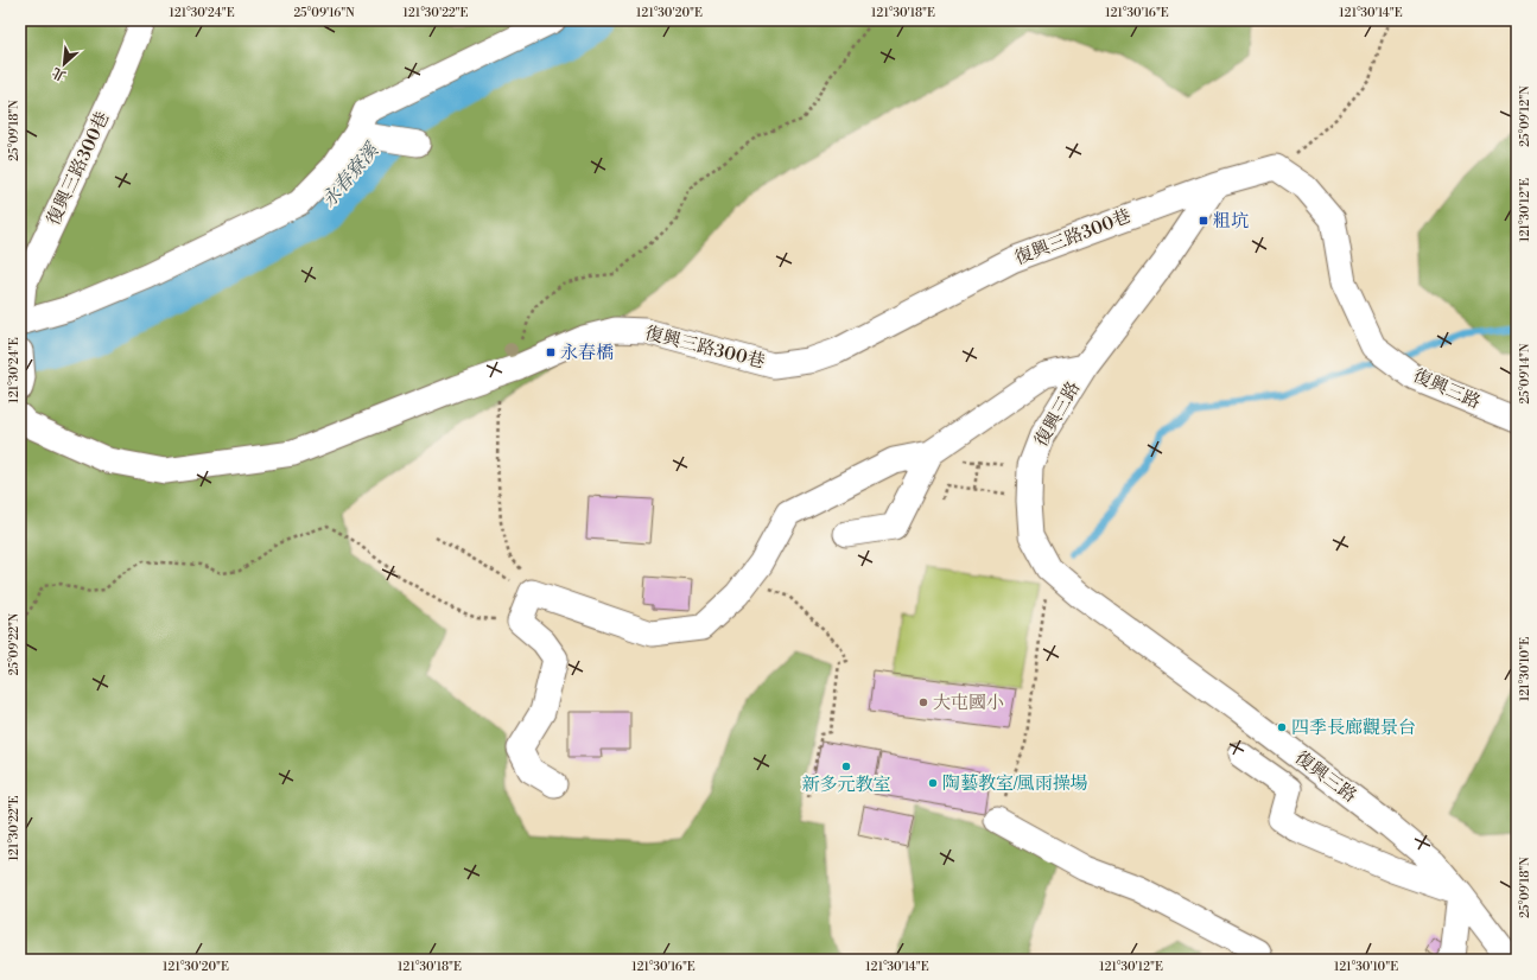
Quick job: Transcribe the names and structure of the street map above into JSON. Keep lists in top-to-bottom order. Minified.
{"streets":{"street":["復興三路300巷","復興三路"]},"crossings":[["復興三路300巷","復興三路"]],"water":["永春寮溪"],"places":{"transit":["粗坑","永春橋"],"other":["大屯國小","四季長廊觀景台","新多元教室","陶藝教室/風雨操場"]},"north":"bottom left","coordinates":["121°30'24\"E","25°09'16\"N","121°30'22\"E","121°30'20\"E","121°30'18\"E","121°30'16\"E","121°30'14\"E","25°09'12\"N","25°09'18\"N","121°30'12\"E","25°09'14\"N","25°09'22\"N","121°30'10\"E"]}
